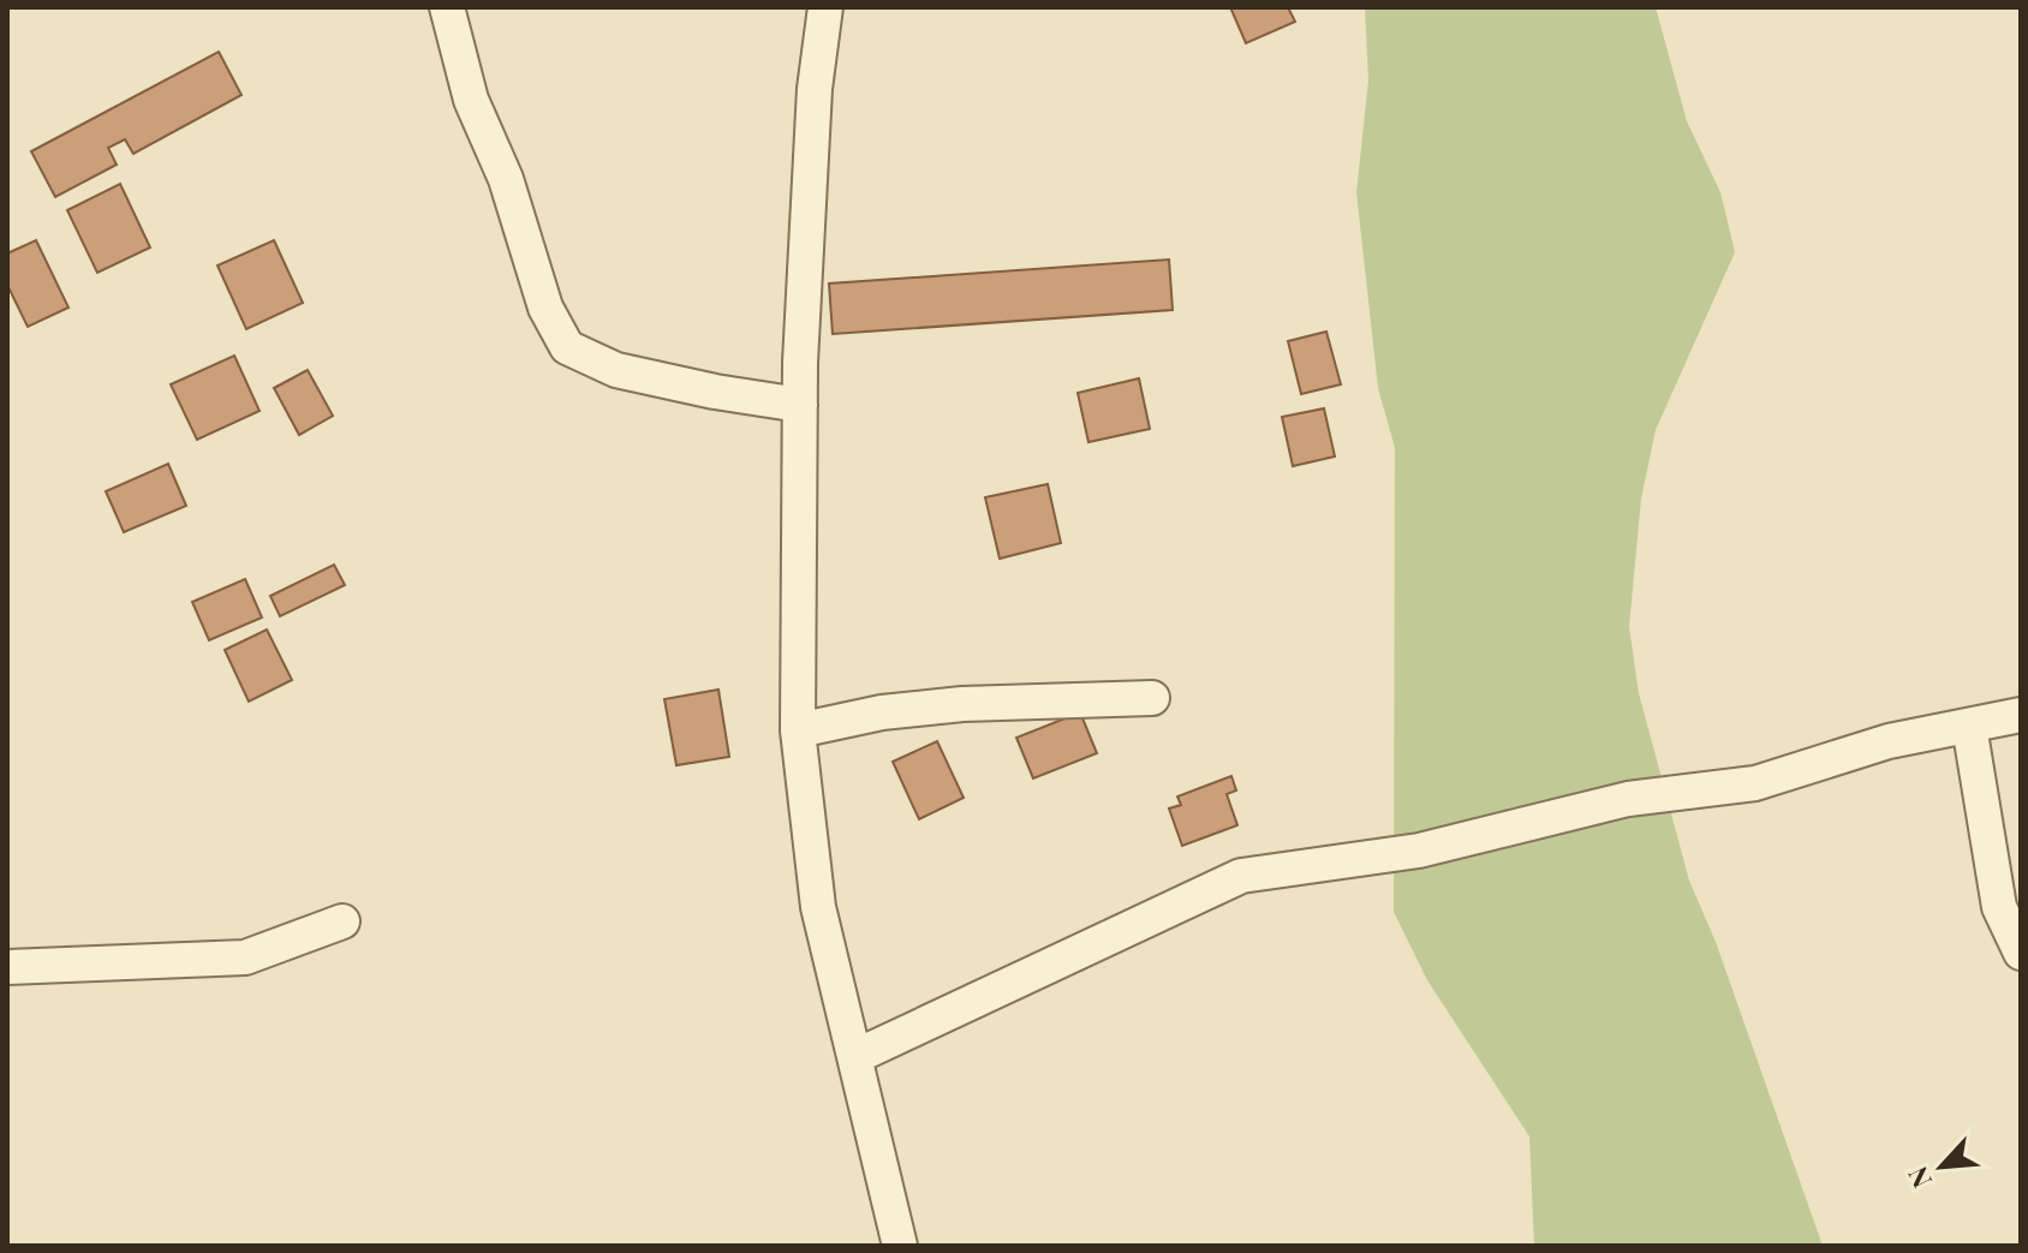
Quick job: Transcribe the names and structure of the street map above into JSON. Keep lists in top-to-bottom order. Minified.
{"north":"bottom left"}
